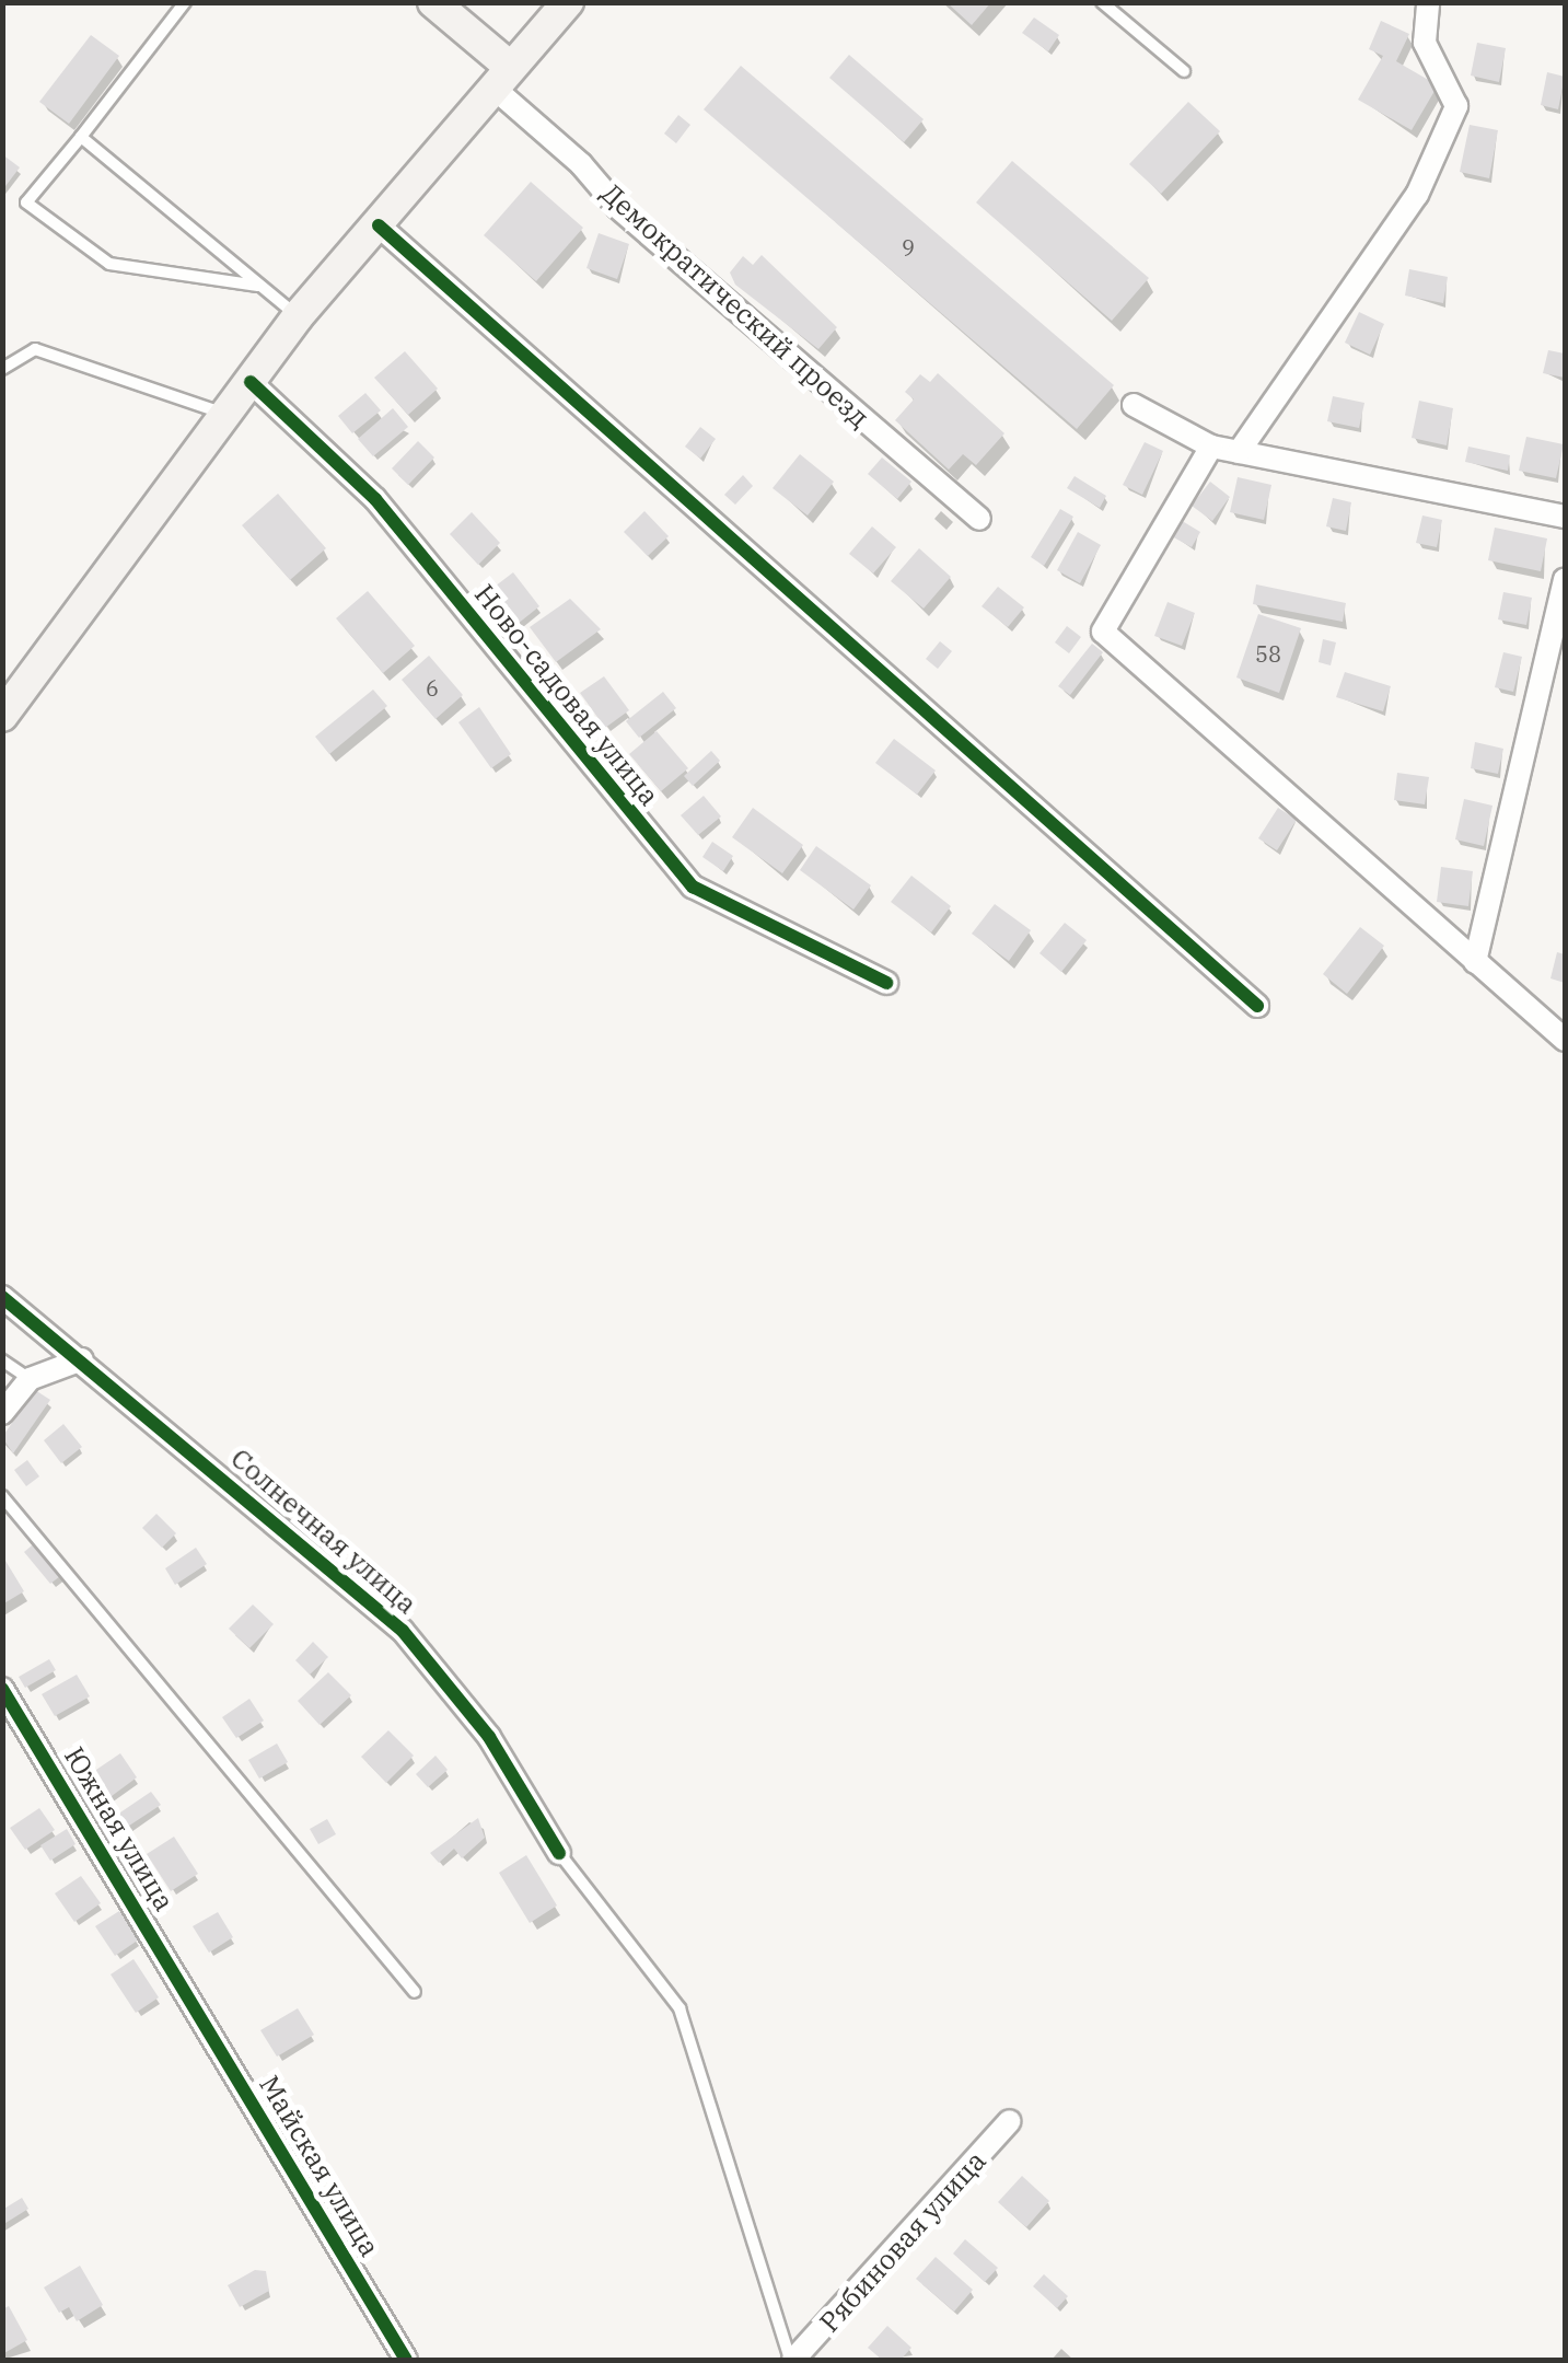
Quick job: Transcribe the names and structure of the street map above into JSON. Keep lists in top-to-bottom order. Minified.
{"streets":{"street":["Демократический проезд","Ново-садовая улица","Солнечная улица","Южная улица","Майская улица","Рябиновая улица"]},"crossings":[["Южная улица","Майская улица"]],"house_numbers":["9","58","6"]}
